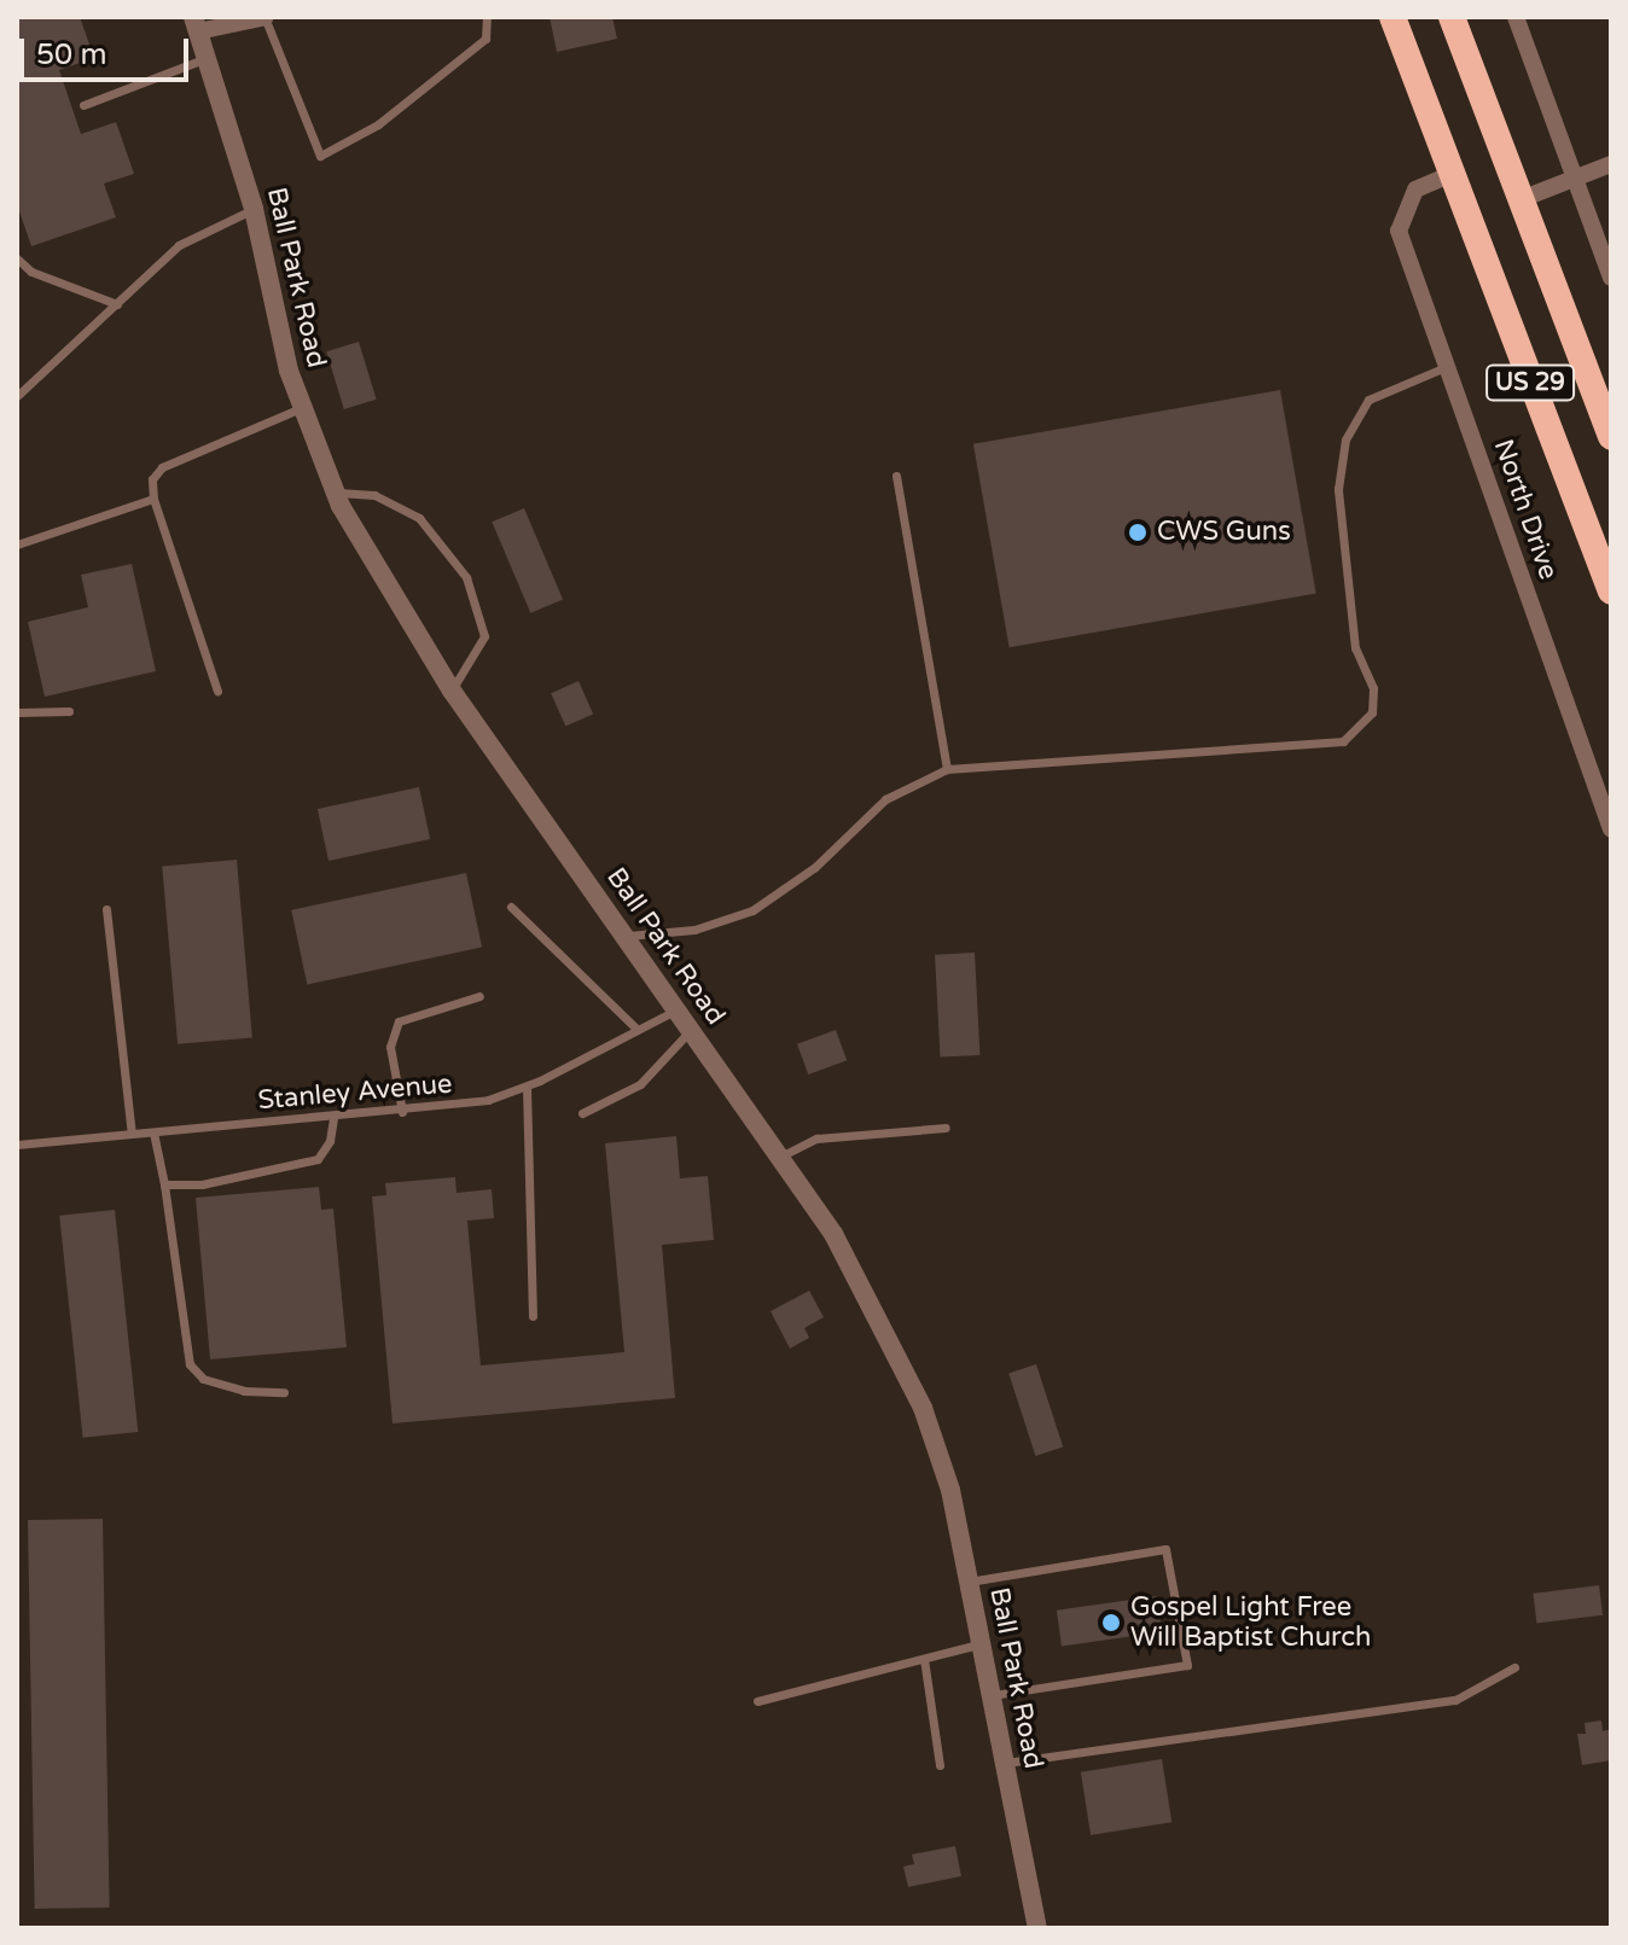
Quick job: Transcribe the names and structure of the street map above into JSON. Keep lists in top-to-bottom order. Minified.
{"streets":{"highway":["US 29"],"street":["Ball Park Road","North Drive"],"lane":["Stanley Avenue"]},"crossings":[["Ball Park Road","Stanley Avenue"],["US 29","North Drive"]],"places":["CWS Guns","Gospel Light Free Will Baptist Church"],"scale_bar":"50 m"}
